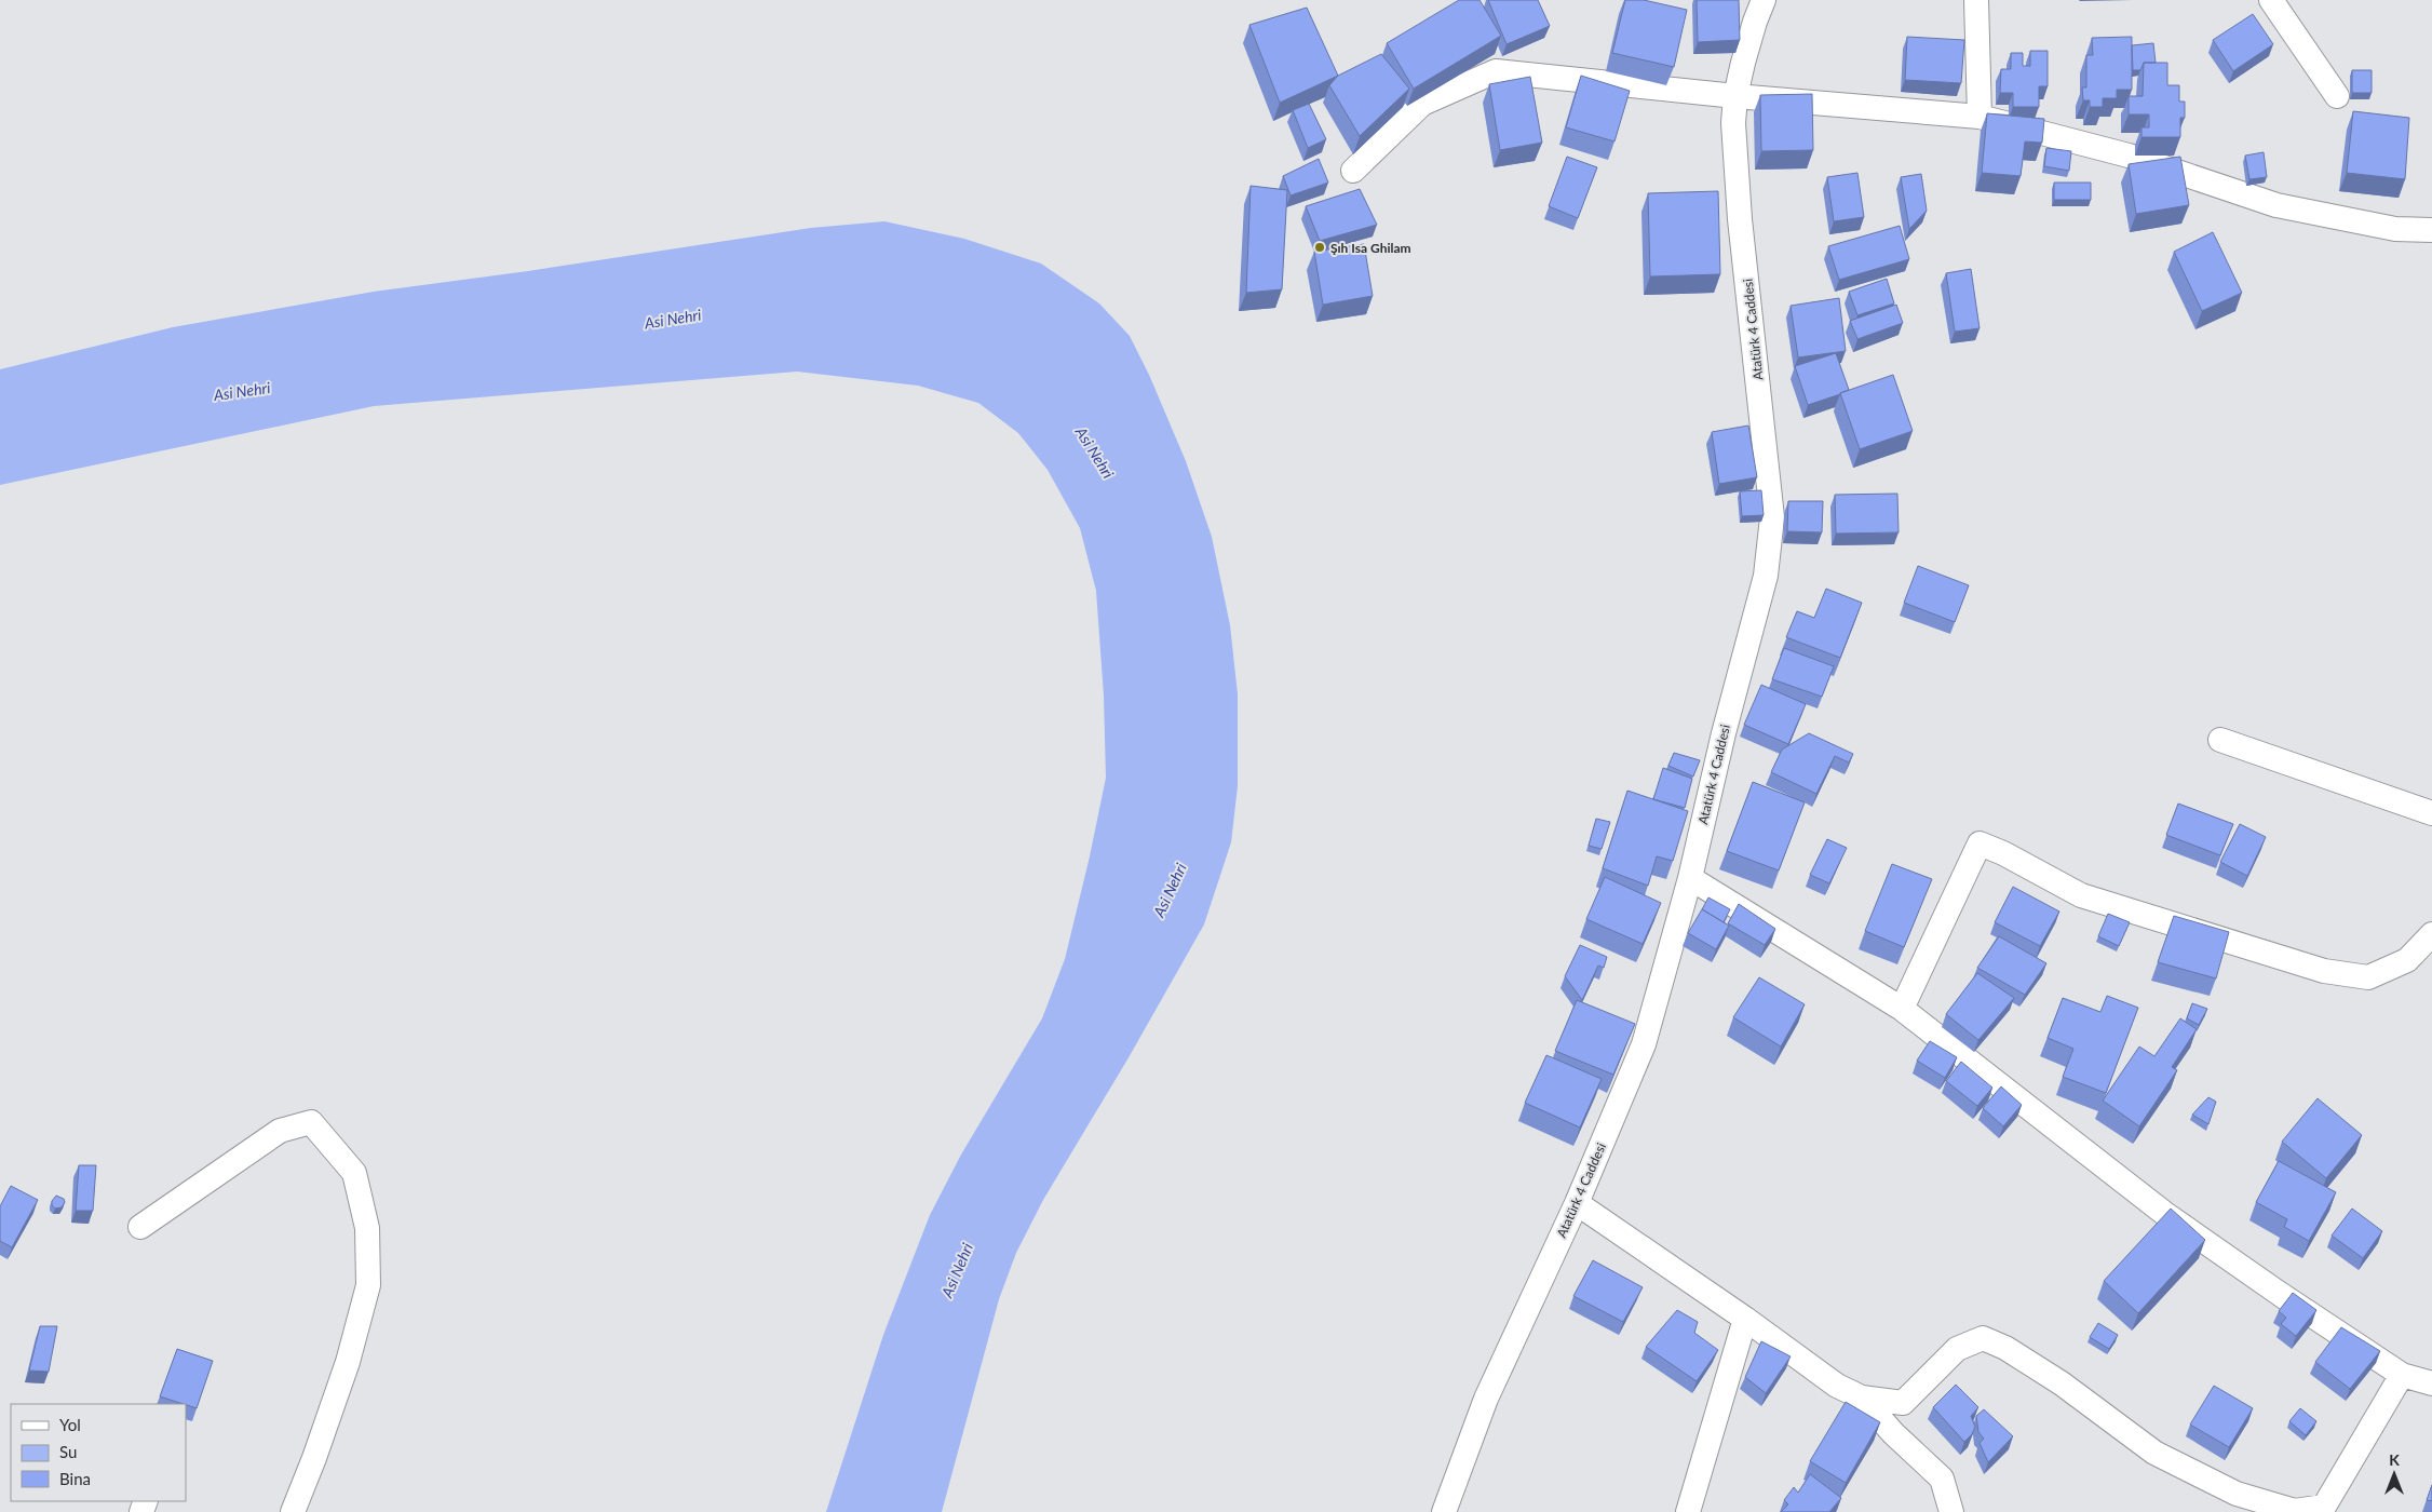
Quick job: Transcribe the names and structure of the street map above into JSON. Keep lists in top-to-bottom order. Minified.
{"streets":{"street":["Atatürk 4 Caddesi"]},"water":["Asi Nehri"],"places":["Şıh Isa Ghilam"],"legend":["Yol","Su","Bina"],"north":"top"}
